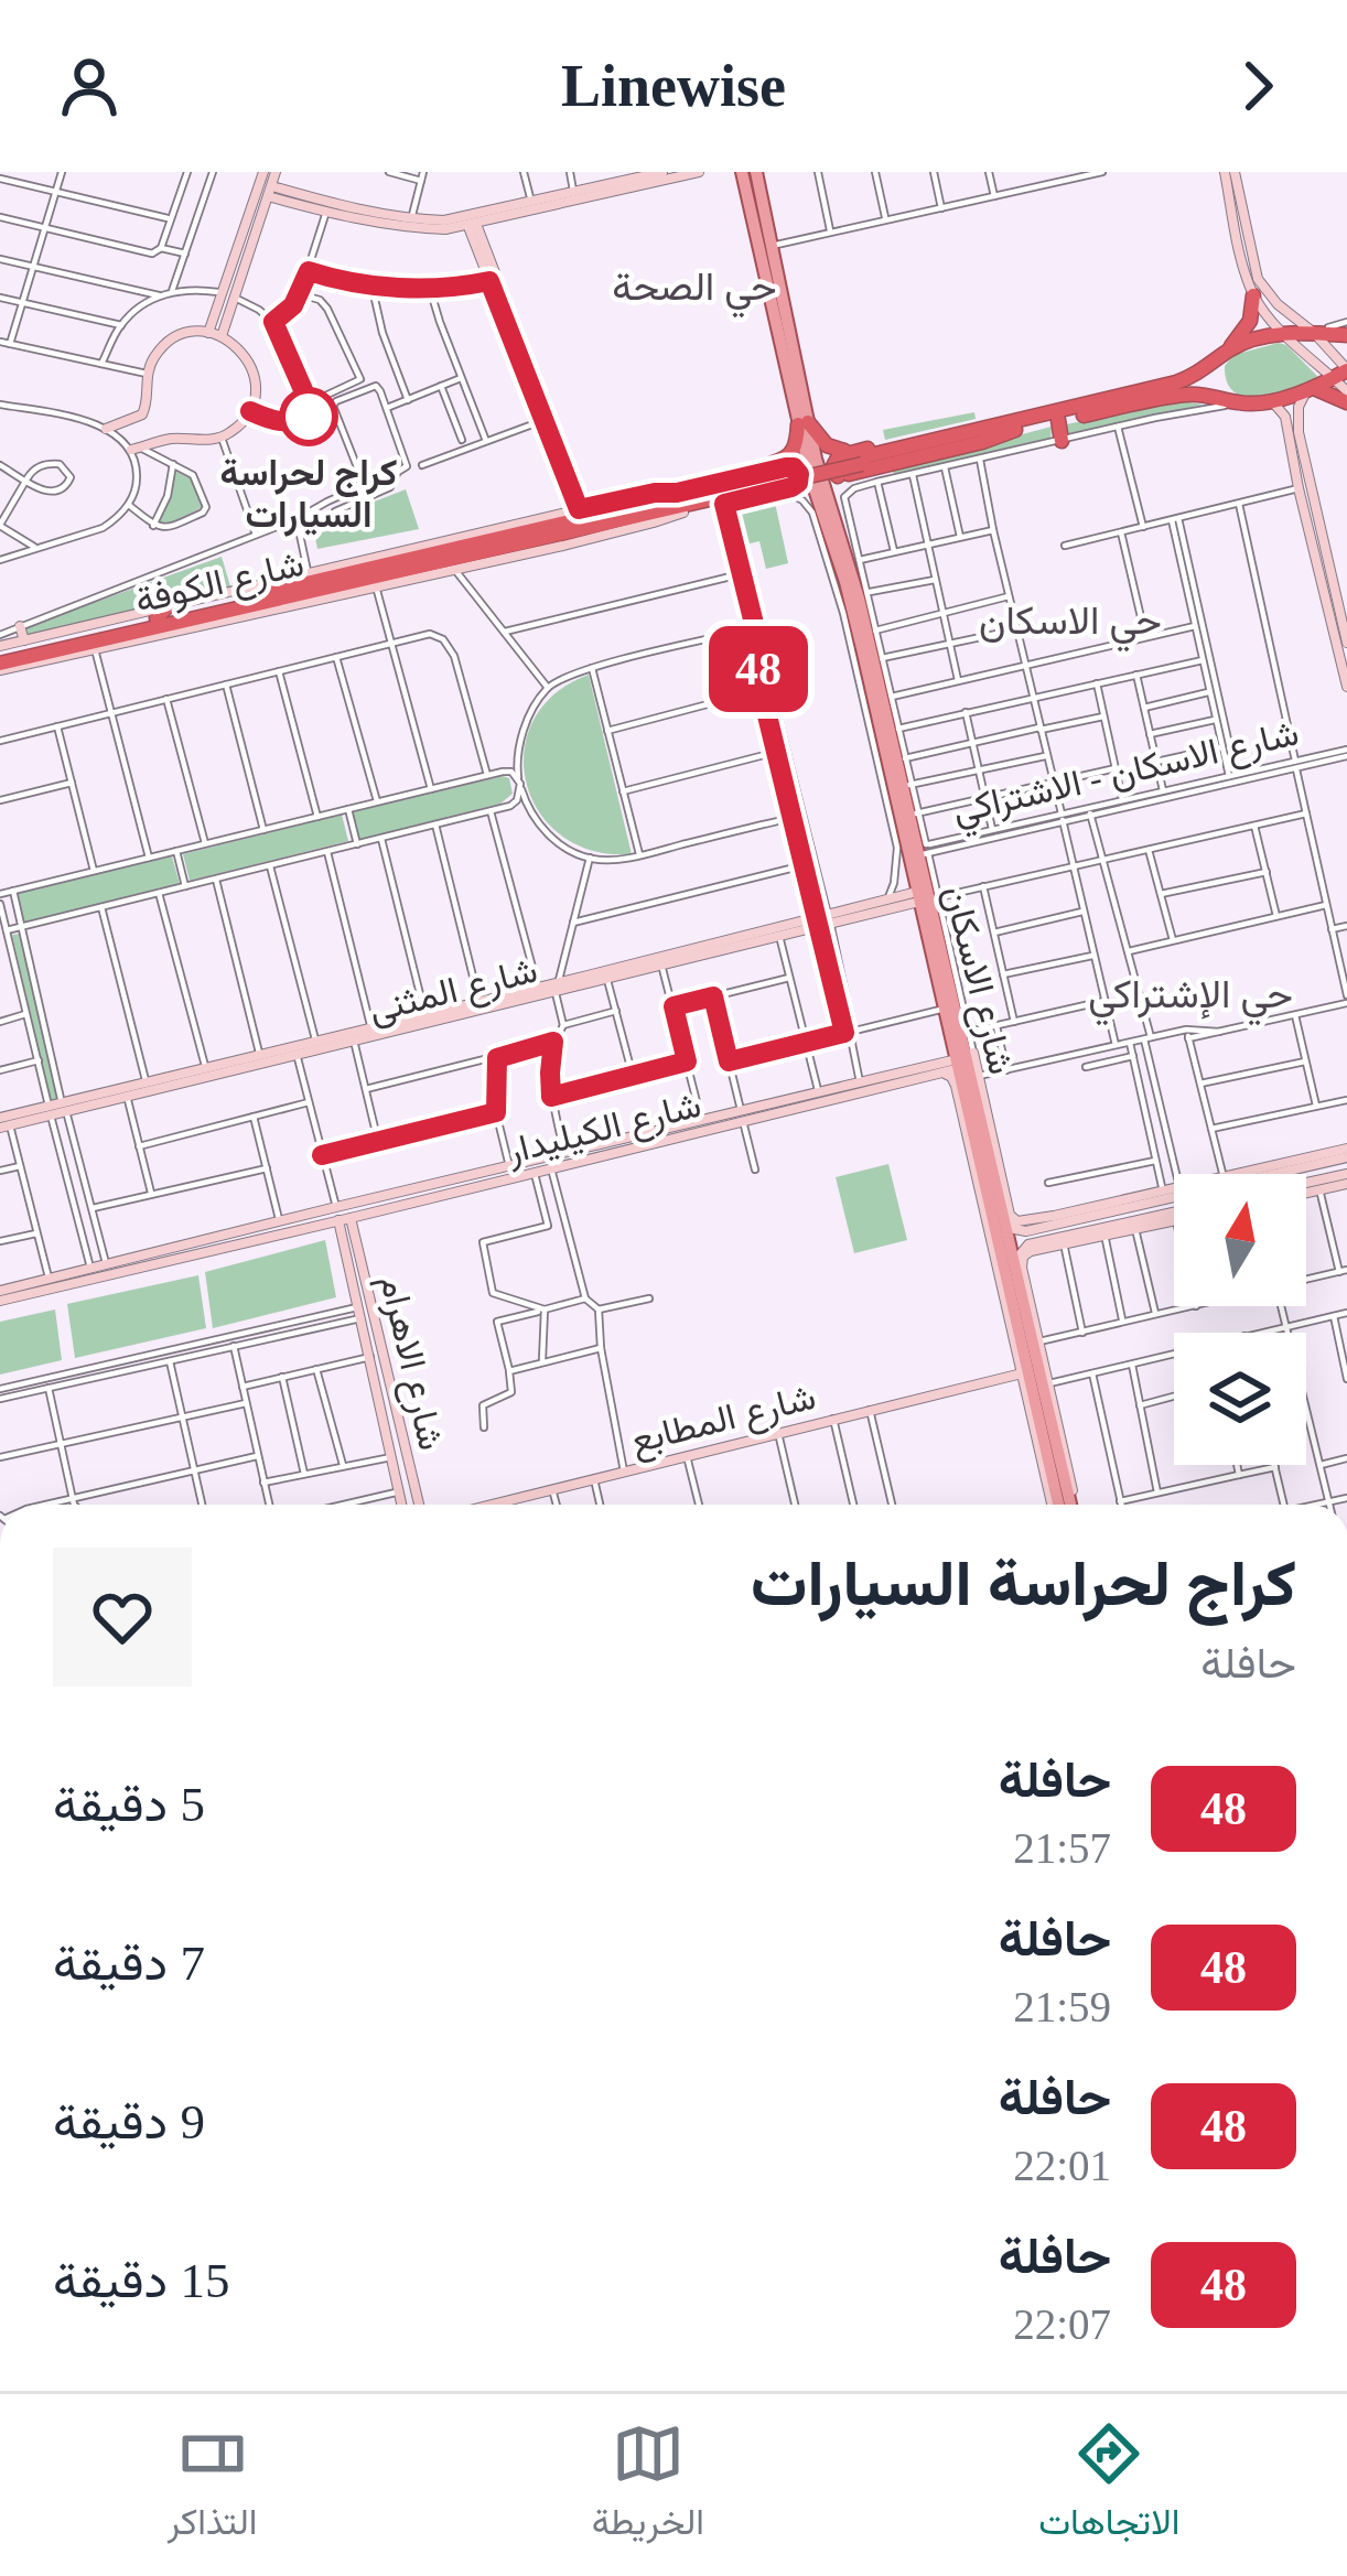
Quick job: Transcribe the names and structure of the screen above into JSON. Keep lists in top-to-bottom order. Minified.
{"streets":{"highway":["شارع الكوفة"],"main road":["شارع الاسكان","شارع المثنى","شارع الكيليدار","شارع الاهرام","شارع المطابع"],"street":["شارع الاسكان - الاشتراكي"]},"crossings":[["شارع الاسكان - الاشتراكي","شارع الاسكان"],["شارع الاسكان","شارع المثنى"],["شارع الاسكان","شارع الكيليدار"],["شارع الكيليدار","شارع الاهرام"]],"districts":["حي الصحة","حي الاسكان","حي الإشتراكي"],"places":["كراج لحراسة السيارات"],"lines":["bus line 48"],"north":"top","page":{"header":"Linewise","on_map":"48","heading":["كراج لحراسة السيارات","حافلة"],"list":[{"mark":"48","name":"حافلة","note":"21:57","value":"5 دقيقة"},{"mark":"48","name":"حافلة","note":"21:59","value":"7 دقيقة"},{"mark":"48","name":"حافلة","note":"22:01","value":"9 دقيقة"},{"mark":"48","name":"حافلة","note":"22:07","value":"15 دقيقة"}],"tabs":["الاتجاهات","الخريطة","التذاكر"]}}
